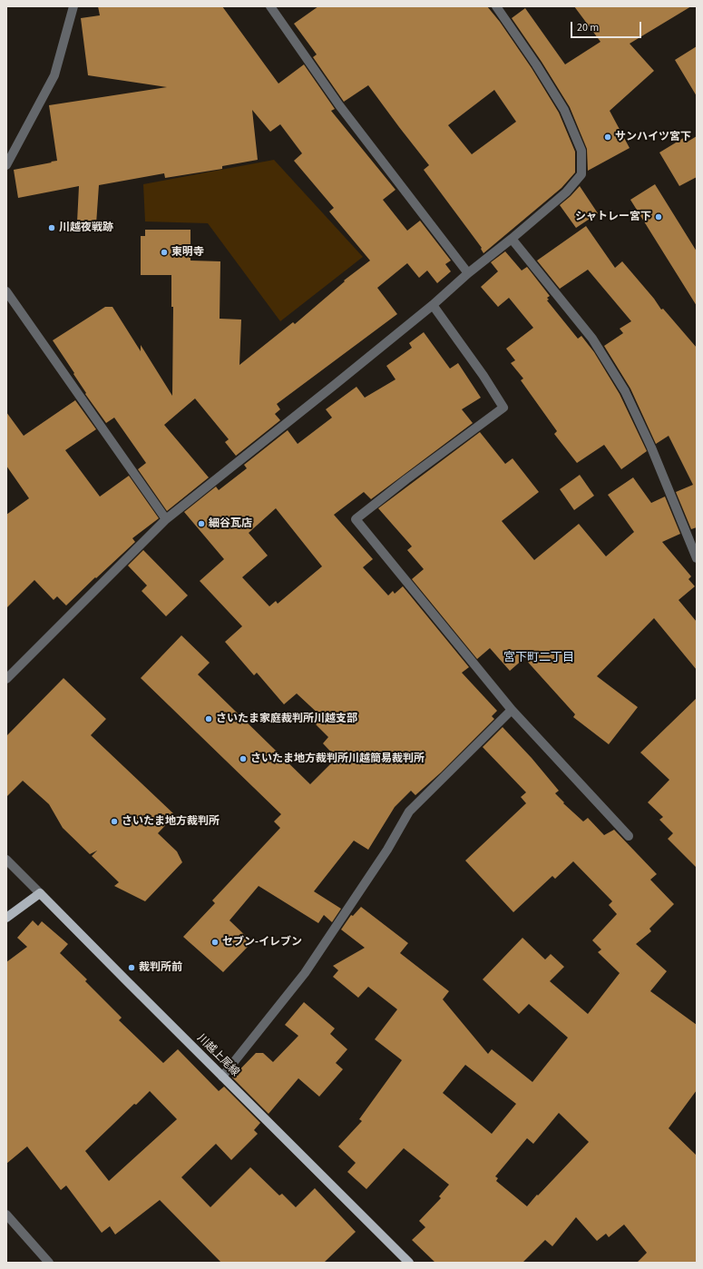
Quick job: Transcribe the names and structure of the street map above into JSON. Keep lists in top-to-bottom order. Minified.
{"streets":{"main road":["川越上尾線"]},"districts":["宮下町二丁目"],"places":["サンハイツ宮下","シャトレー宮下","川越夜戦跡","東明寺","細谷瓦店","さいたま家庭裁判所川越支部","さいたま地方裁判所川越簡易裁判所","さいたま地方裁判所","セブン-イレブン","裁判所前"],"scale_bar":"20 m"}
